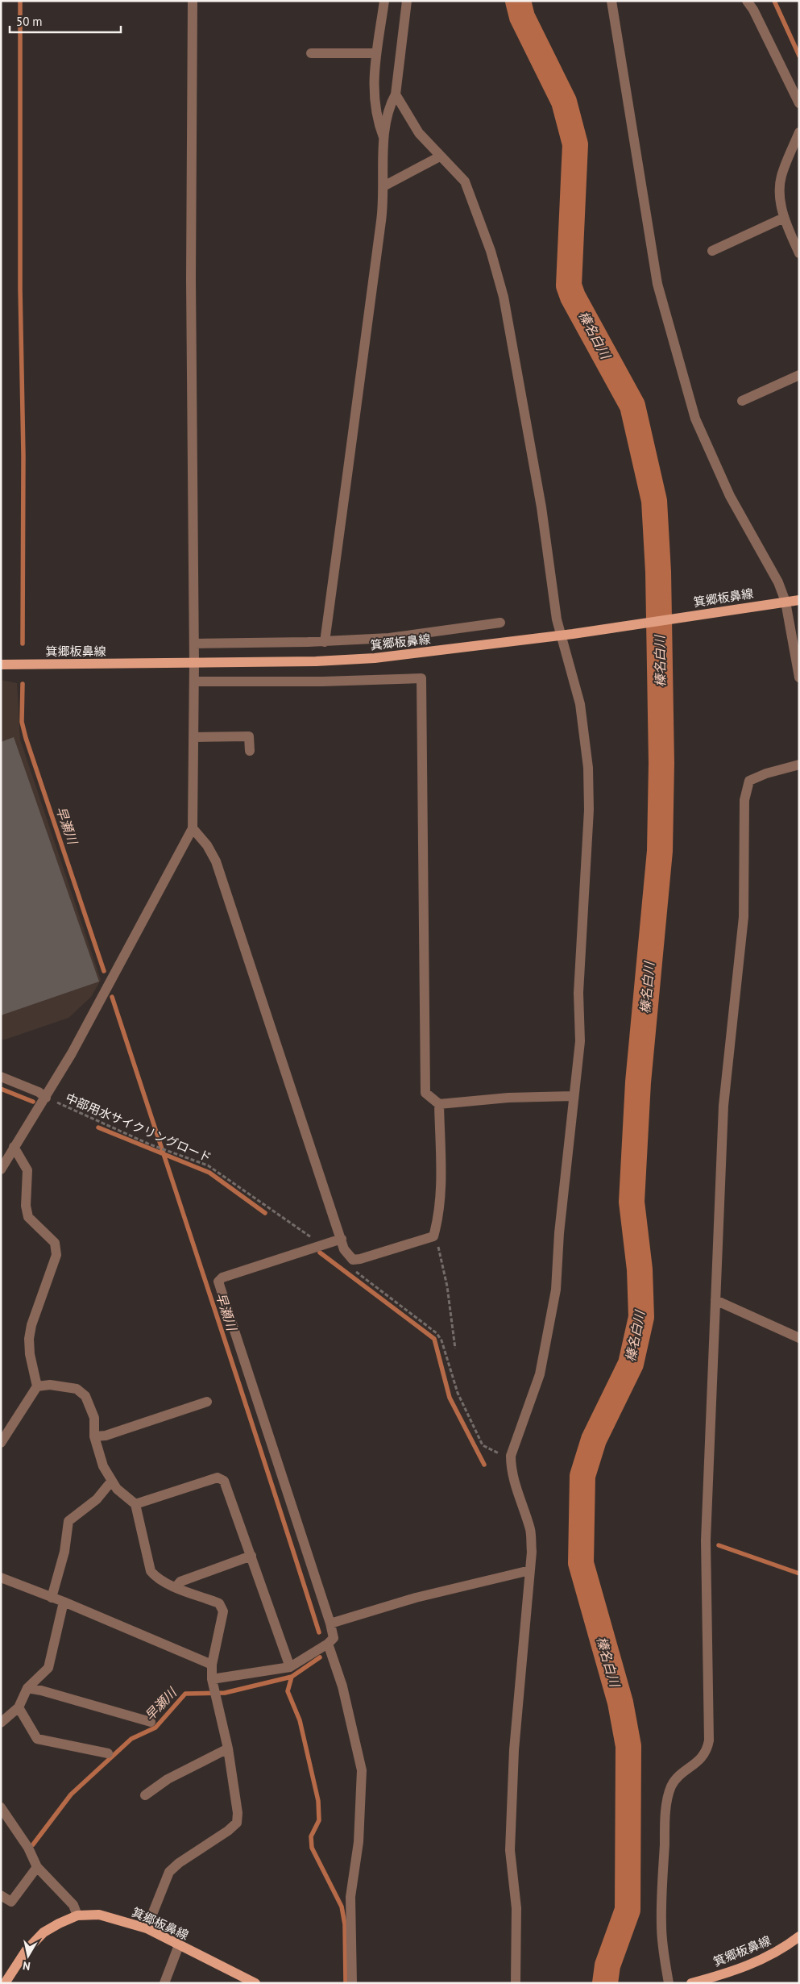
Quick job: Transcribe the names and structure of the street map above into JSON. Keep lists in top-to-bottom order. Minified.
{"streets":{"main road":["箕郷板鼻線"],"path":["中部用水サイクリングロード"]},"water":["榛名白川","早瀬川"],"scale_bar":"50 m","north":"bottom"}
